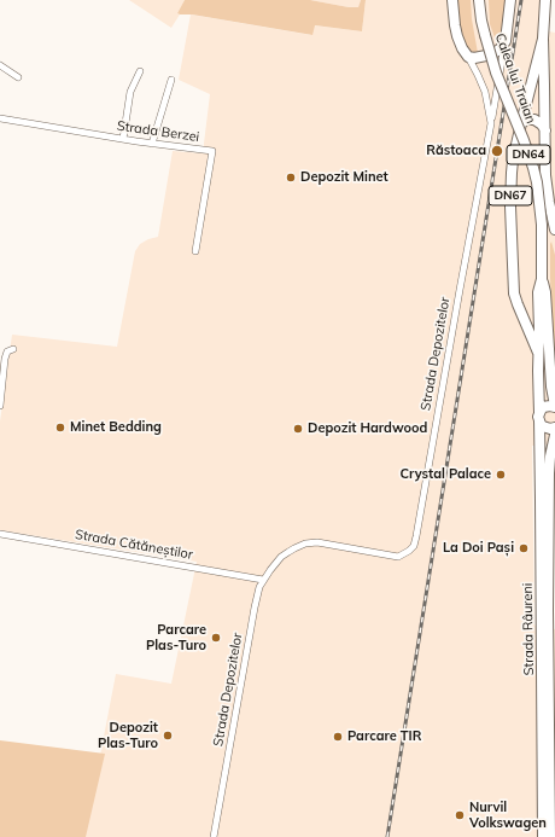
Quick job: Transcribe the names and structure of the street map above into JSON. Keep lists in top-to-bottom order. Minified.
{"streets":{"main road":["Calea lui Traian","DN64","DN67","Strada Râureni"],"street":["Strada Berzei","Strada Depozitelor","Strada Cătăneștilor"]},"crossings":[["Calea lui Traian","DN64"],["Calea lui Traian","DN67"],["Calea lui Traian","Strada Râureni"],["DN64","Strada Râureni"],["Strada Depozitelor","Strada Cătăneștilor"]],"places":["Răstoaca","Depozit Minet","Minet Bedding","Depozit Hardwood","Crystal Palace","La Doi Pași","Parcare Plas-Turo","Depozit Plas-Turo","Parcare TIR","Nurvil Volkswagen"]}
